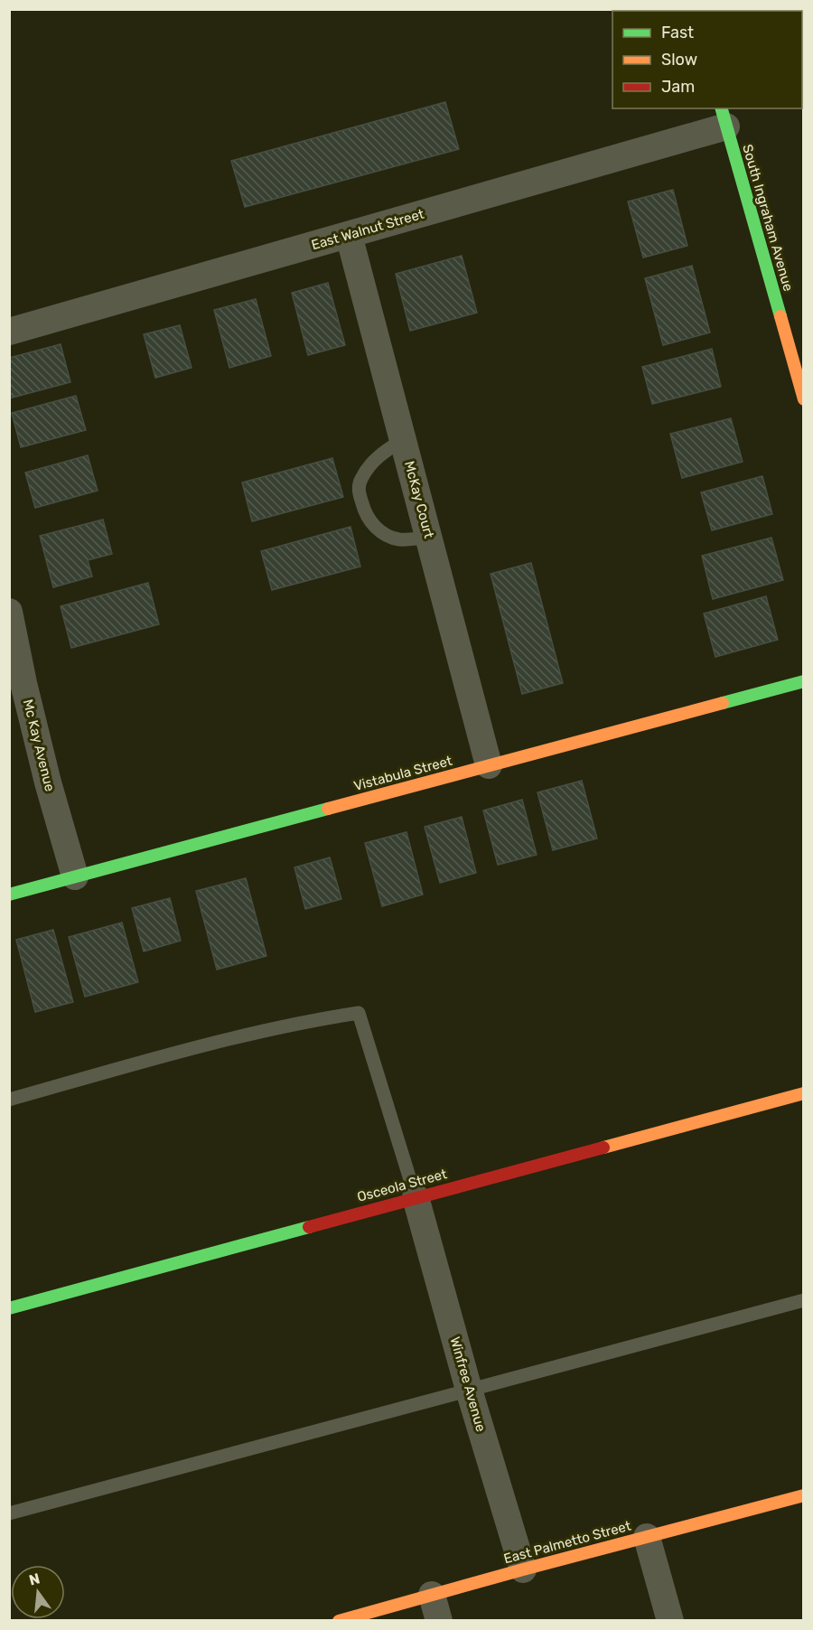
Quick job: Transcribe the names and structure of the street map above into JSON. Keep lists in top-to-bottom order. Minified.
{"streets":{"street":["South Ingraham Avenue","East Walnut Street","McKay Court","Mc Kay Avenue","Vistabula Street","Osceola Street","Winfree Avenue","East Palmetto Street"]},"crossings":[["South Ingraham Avenue","East Walnut Street"],["East Walnut Street","McKay Court"],["McKay Court","Vistabula Street"],["Mc Kay Avenue","Vistabula Street"],["Osceola Street","Winfree Avenue"],["Winfree Avenue","East Palmetto Street"]],"legend":["Fast","Slow","Jam"],"north":"top"}
